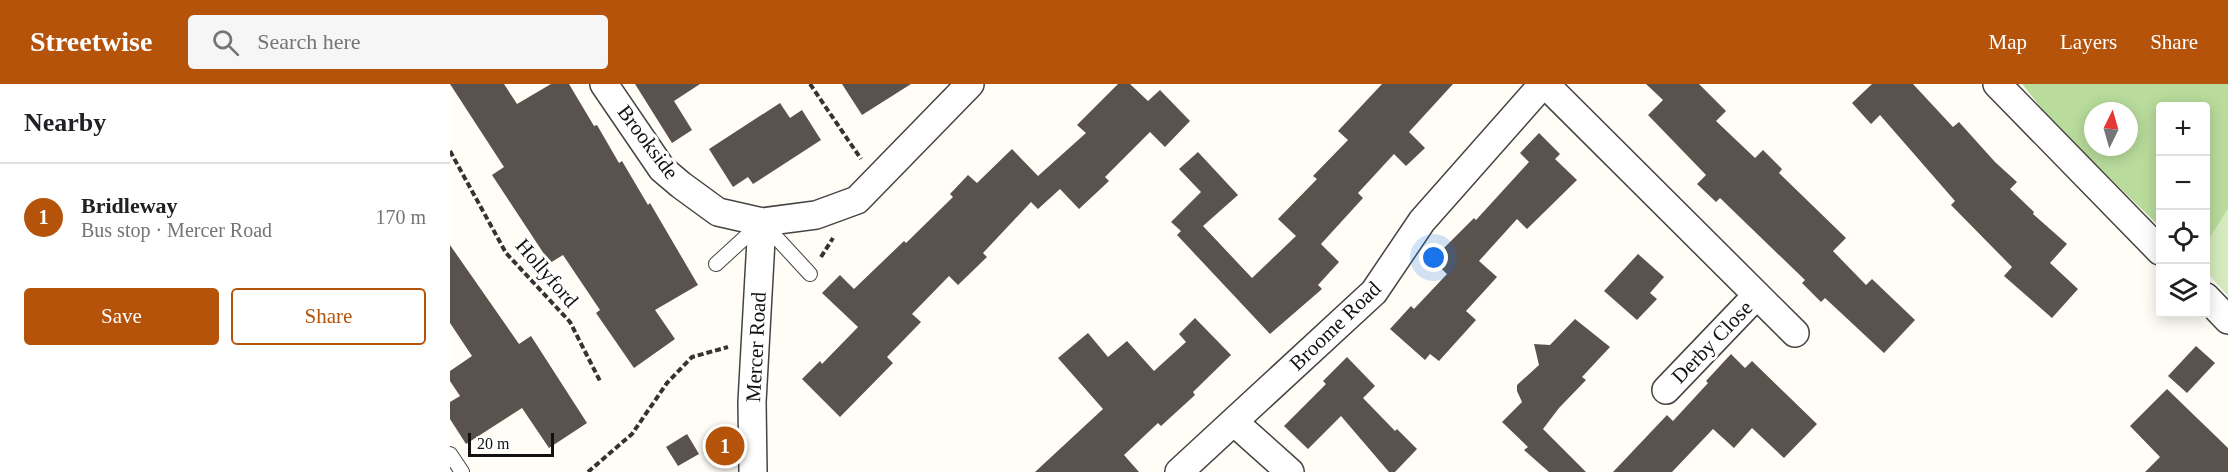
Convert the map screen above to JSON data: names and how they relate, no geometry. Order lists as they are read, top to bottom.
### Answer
{
  "streets": {
    "street": [
      "Brookside",
      "Broome Road",
      "Derby Close",
      "Mercer Road"
    ],
    "path": ["Hollyford"]
  },
  "crossings": [
    ["Brookside", "Mercer Road"],
    ["Broome Road", "Derby Close"]
  ],
  "scale_bar": "20 m",
  "north": "top",
  "page": {
    "header": "Streetwise",
    "search": "Search here",
    "nav": ["Map", "Layers", "Share"],
    "heading": "Nearby",
    "map_buttons": ["+", "−"],
    "list": [
      {
        "mark": "1",
        "name": "Bridleway",
        "note": "Bus stop · Mercer Road",
        "value": "170 m"
      }
    ],
    "buttons": ["Save", "Share"],
    "pins": "1",
    "scale": "20 m"
  }
}
